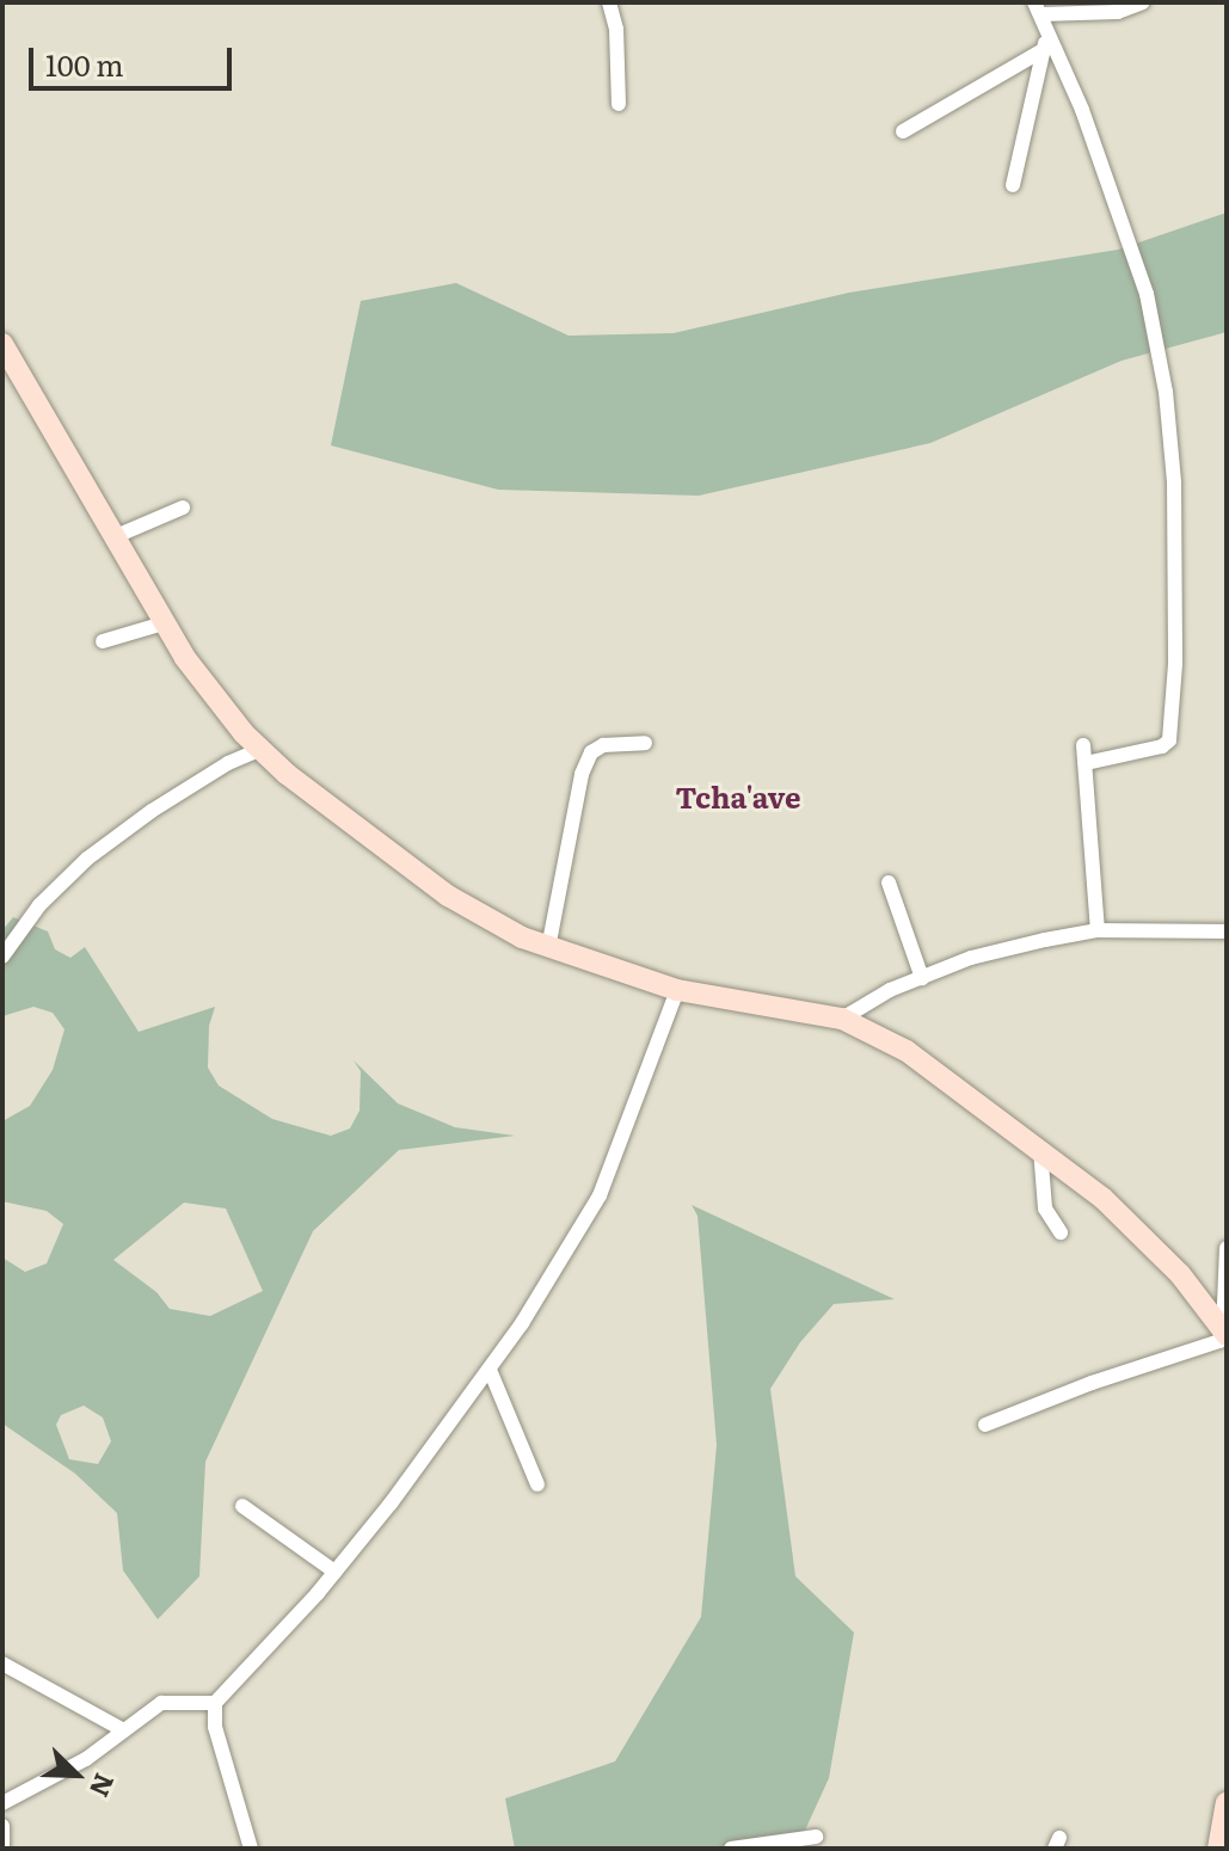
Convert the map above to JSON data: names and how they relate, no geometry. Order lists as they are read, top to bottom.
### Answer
{
  "districts": ["Tcha'ave"],
  "scale_bar": "100 m",
  "north": "bottom right"
}
